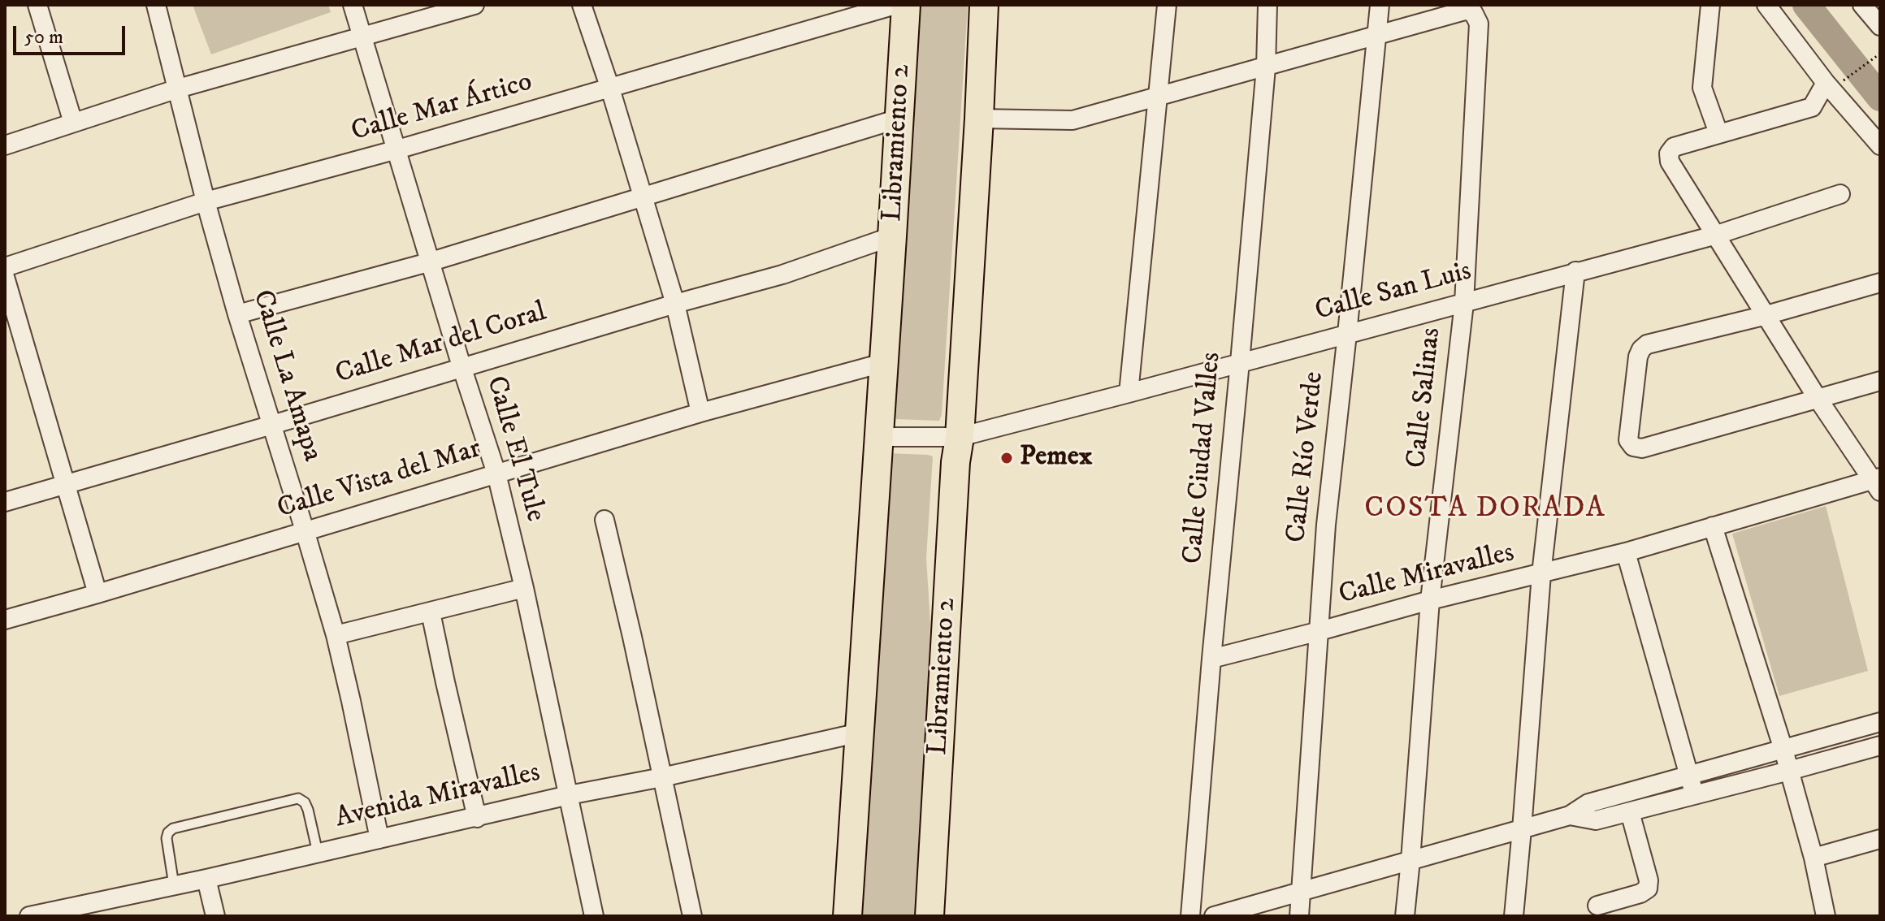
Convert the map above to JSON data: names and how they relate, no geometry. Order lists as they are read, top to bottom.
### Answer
{
  "streets": {
    "main road": ["Libramiento 2"],
    "street": [
      "Calle Mar Ártico",
      "Calle San Luis",
      "Calle Mar del Coral",
      "Calle La Amapa",
      "Calle Salinas",
      "Calle El Tule",
      "Calle Río Verde",
      "Calle Ciudad Valles",
      "Calle Vista del Mar",
      "Calle Miravalles",
      "Avenida Miravalles"
    ]
  },
  "crossings": [
    ["Calle Mar Ártico", "Calle La Amapa"],
    ["Calle Mar Ártico", "Calle El Tule"],
    ["Libramiento 2", "Calle San Luis"],
    ["Libramiento 2", "Calle Mar del Coral"],
    ["Libramiento 2", "Calle Vista del Mar"],
    ["Libramiento 2", "Avenida Miravalles"],
    ["Calle San Luis", "Calle Salinas"],
    ["Calle San Luis", "Calle Río Verde"],
    ["Calle San Luis", "Calle Ciudad Valles"],
    ["Calle Mar del Coral", "Calle La Amapa"],
    ["Calle Mar del Coral", "Calle El Tule"],
    ["Calle La Amapa", "Calle Vista del Mar"],
    ["Calle La Amapa", "Avenida Miravalles"],
    ["Calle Salinas", "Calle Miravalles"],
    ["Calle El Tule", "Calle Vista del Mar"],
    ["Calle El Tule", "Avenida Miravalles"],
    ["Calle Río Verde", "Calle Miravalles"],
    ["Calle Ciudad Valles", "Calle Miravalles"]
  ],
  "districts": ["COSTA DORADA"],
  "places": ["Pemex"],
  "scale_bar": "50 m"
}
